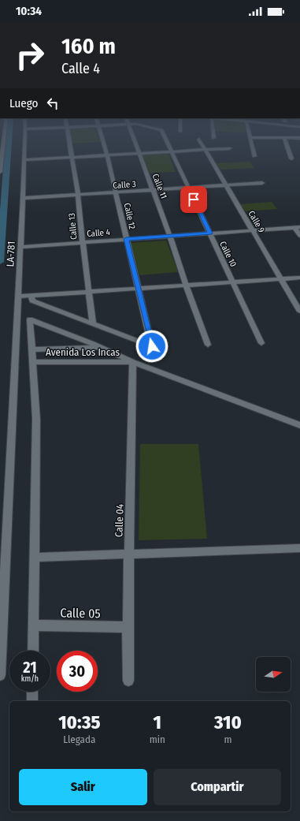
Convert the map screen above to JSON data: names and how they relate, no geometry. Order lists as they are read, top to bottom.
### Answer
{
  "streets": {
    "street": [
      "Calle 3",
      "Calle 11",
      "Calle 12",
      "Calle 9",
      "Calle 13",
      "Calle 4",
      "LA-781",
      "Calle 10",
      "Avenida Los Incas",
      "Calle 04",
      "Calle 05"
    ]
  },
  "crossings": [
    ["Calle 3", "Calle 11"],
    ["Calle 3", "Calle 12"],
    ["Calle 3", "Calle 9"],
    ["Calle 3", "Calle 13"],
    ["Calle 3", "LA-781"],
    ["Calle 3", "Calle 10"],
    ["Calle 11", "Calle 4"],
    ["Calle 12", "Calle 13"],
    ["Calle 12", "Calle 4"],
    ["Calle 9", "Calle 4"],
    ["Calle 13", "Calle 4"],
    ["Calle 4", "LA-781"],
    ["Calle 4", "Calle 10"],
    ["Avenida Los Incas", "Calle 04"],
    ["Calle 04", "Calle 05"]
  ],
  "north": "right",
  "page": {
    "status": "10:34",
    "turn": ["160 m", "Calle 4"],
    "then": "Luego",
    "speed": "21 km/h",
    "limit": "30",
    "eta": [
      "10:35",
      "Llegada",
      "1",
      "min",
      "310",
      "m"
    ],
    "buttons": ["Salir", "Compartir"]
  }
}
